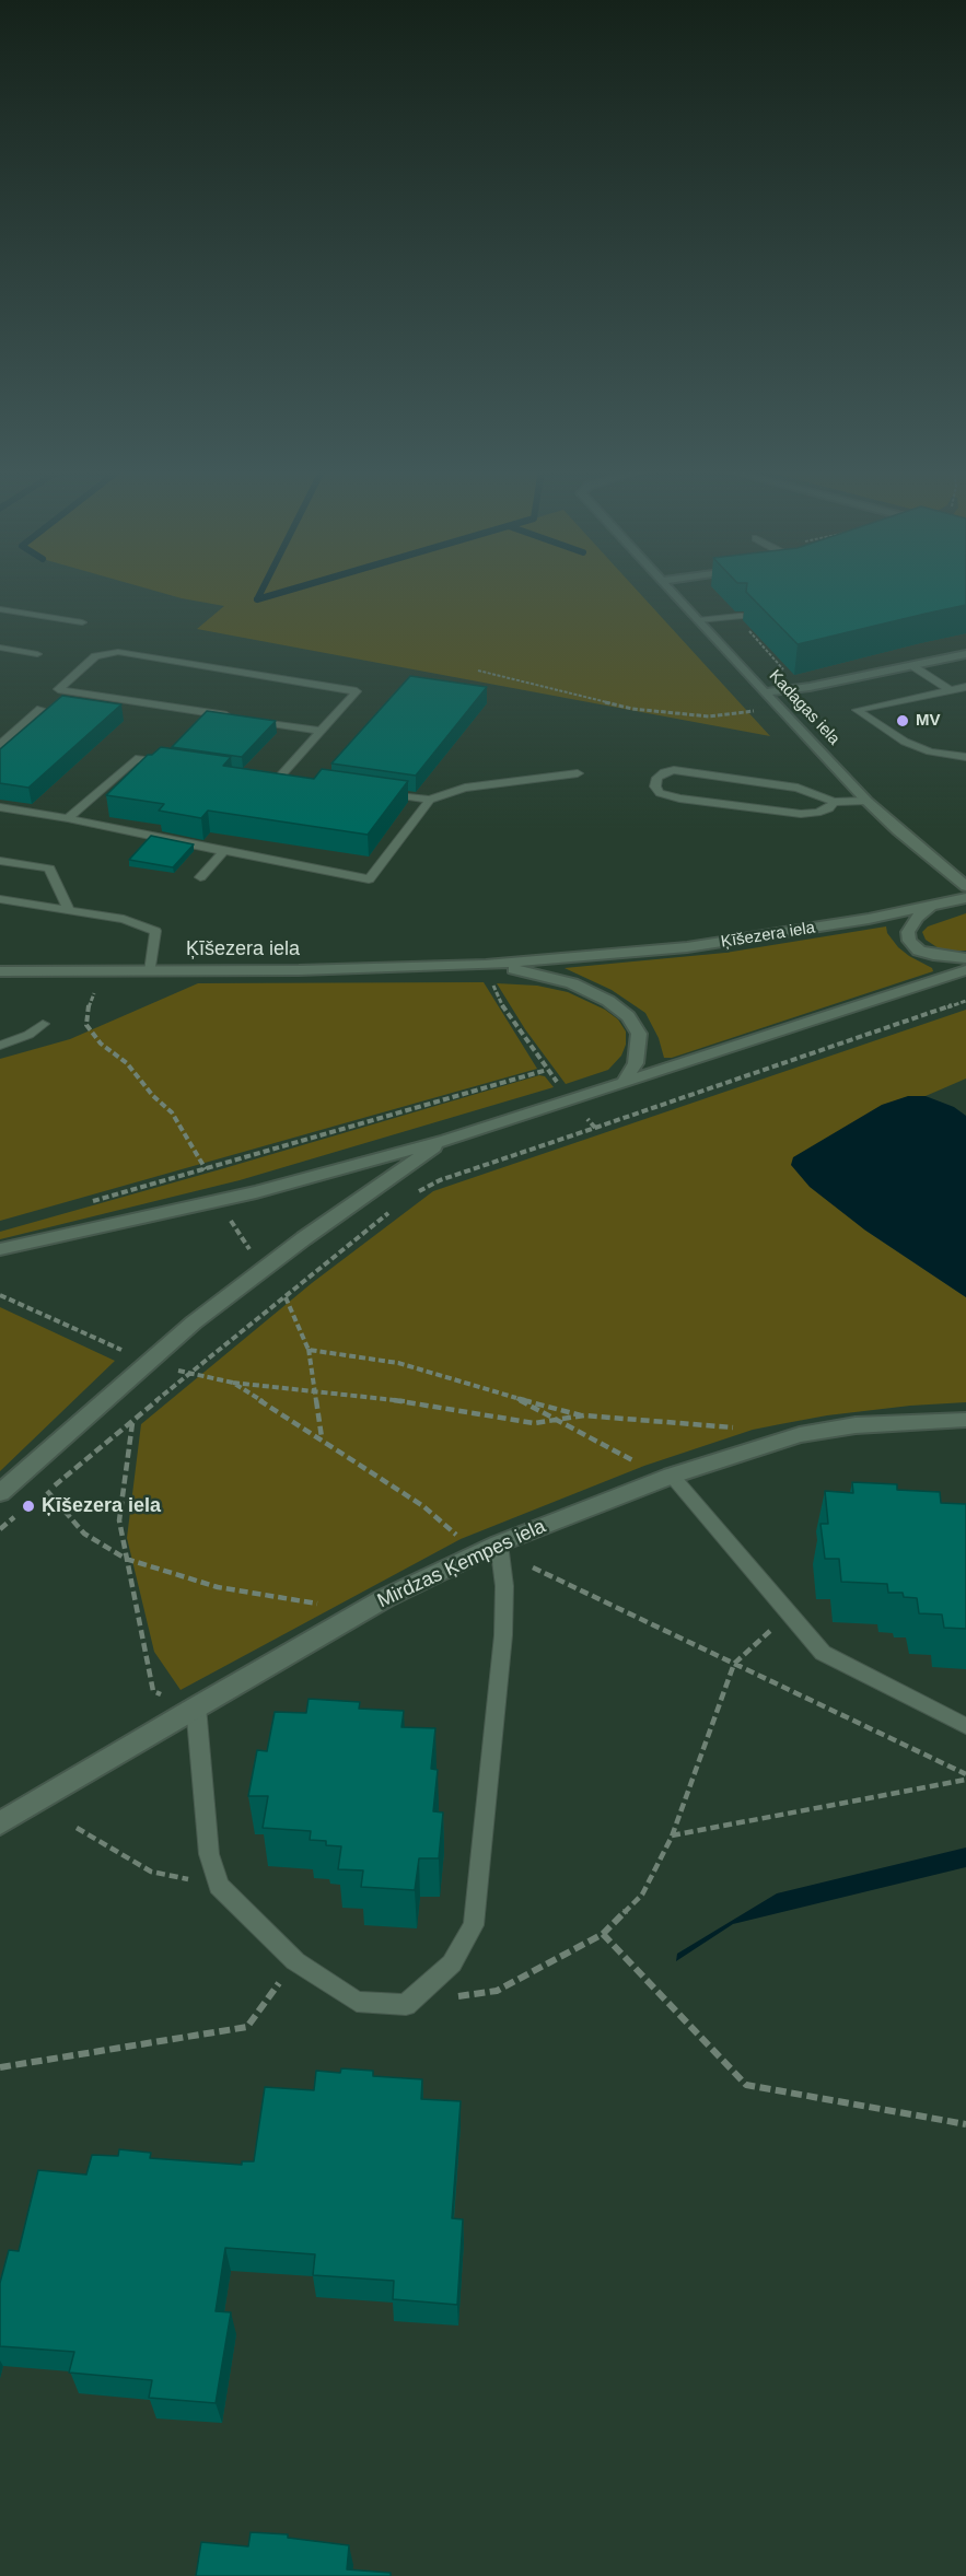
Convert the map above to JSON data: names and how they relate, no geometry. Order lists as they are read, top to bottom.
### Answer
{
  "streets": {
    "street": ["Kadagas iela", "Ķīšezera iela", "Mirdzas Ķempes iela"]
  },
  "places": ["MV", "Ķīšezera iela"]
}
